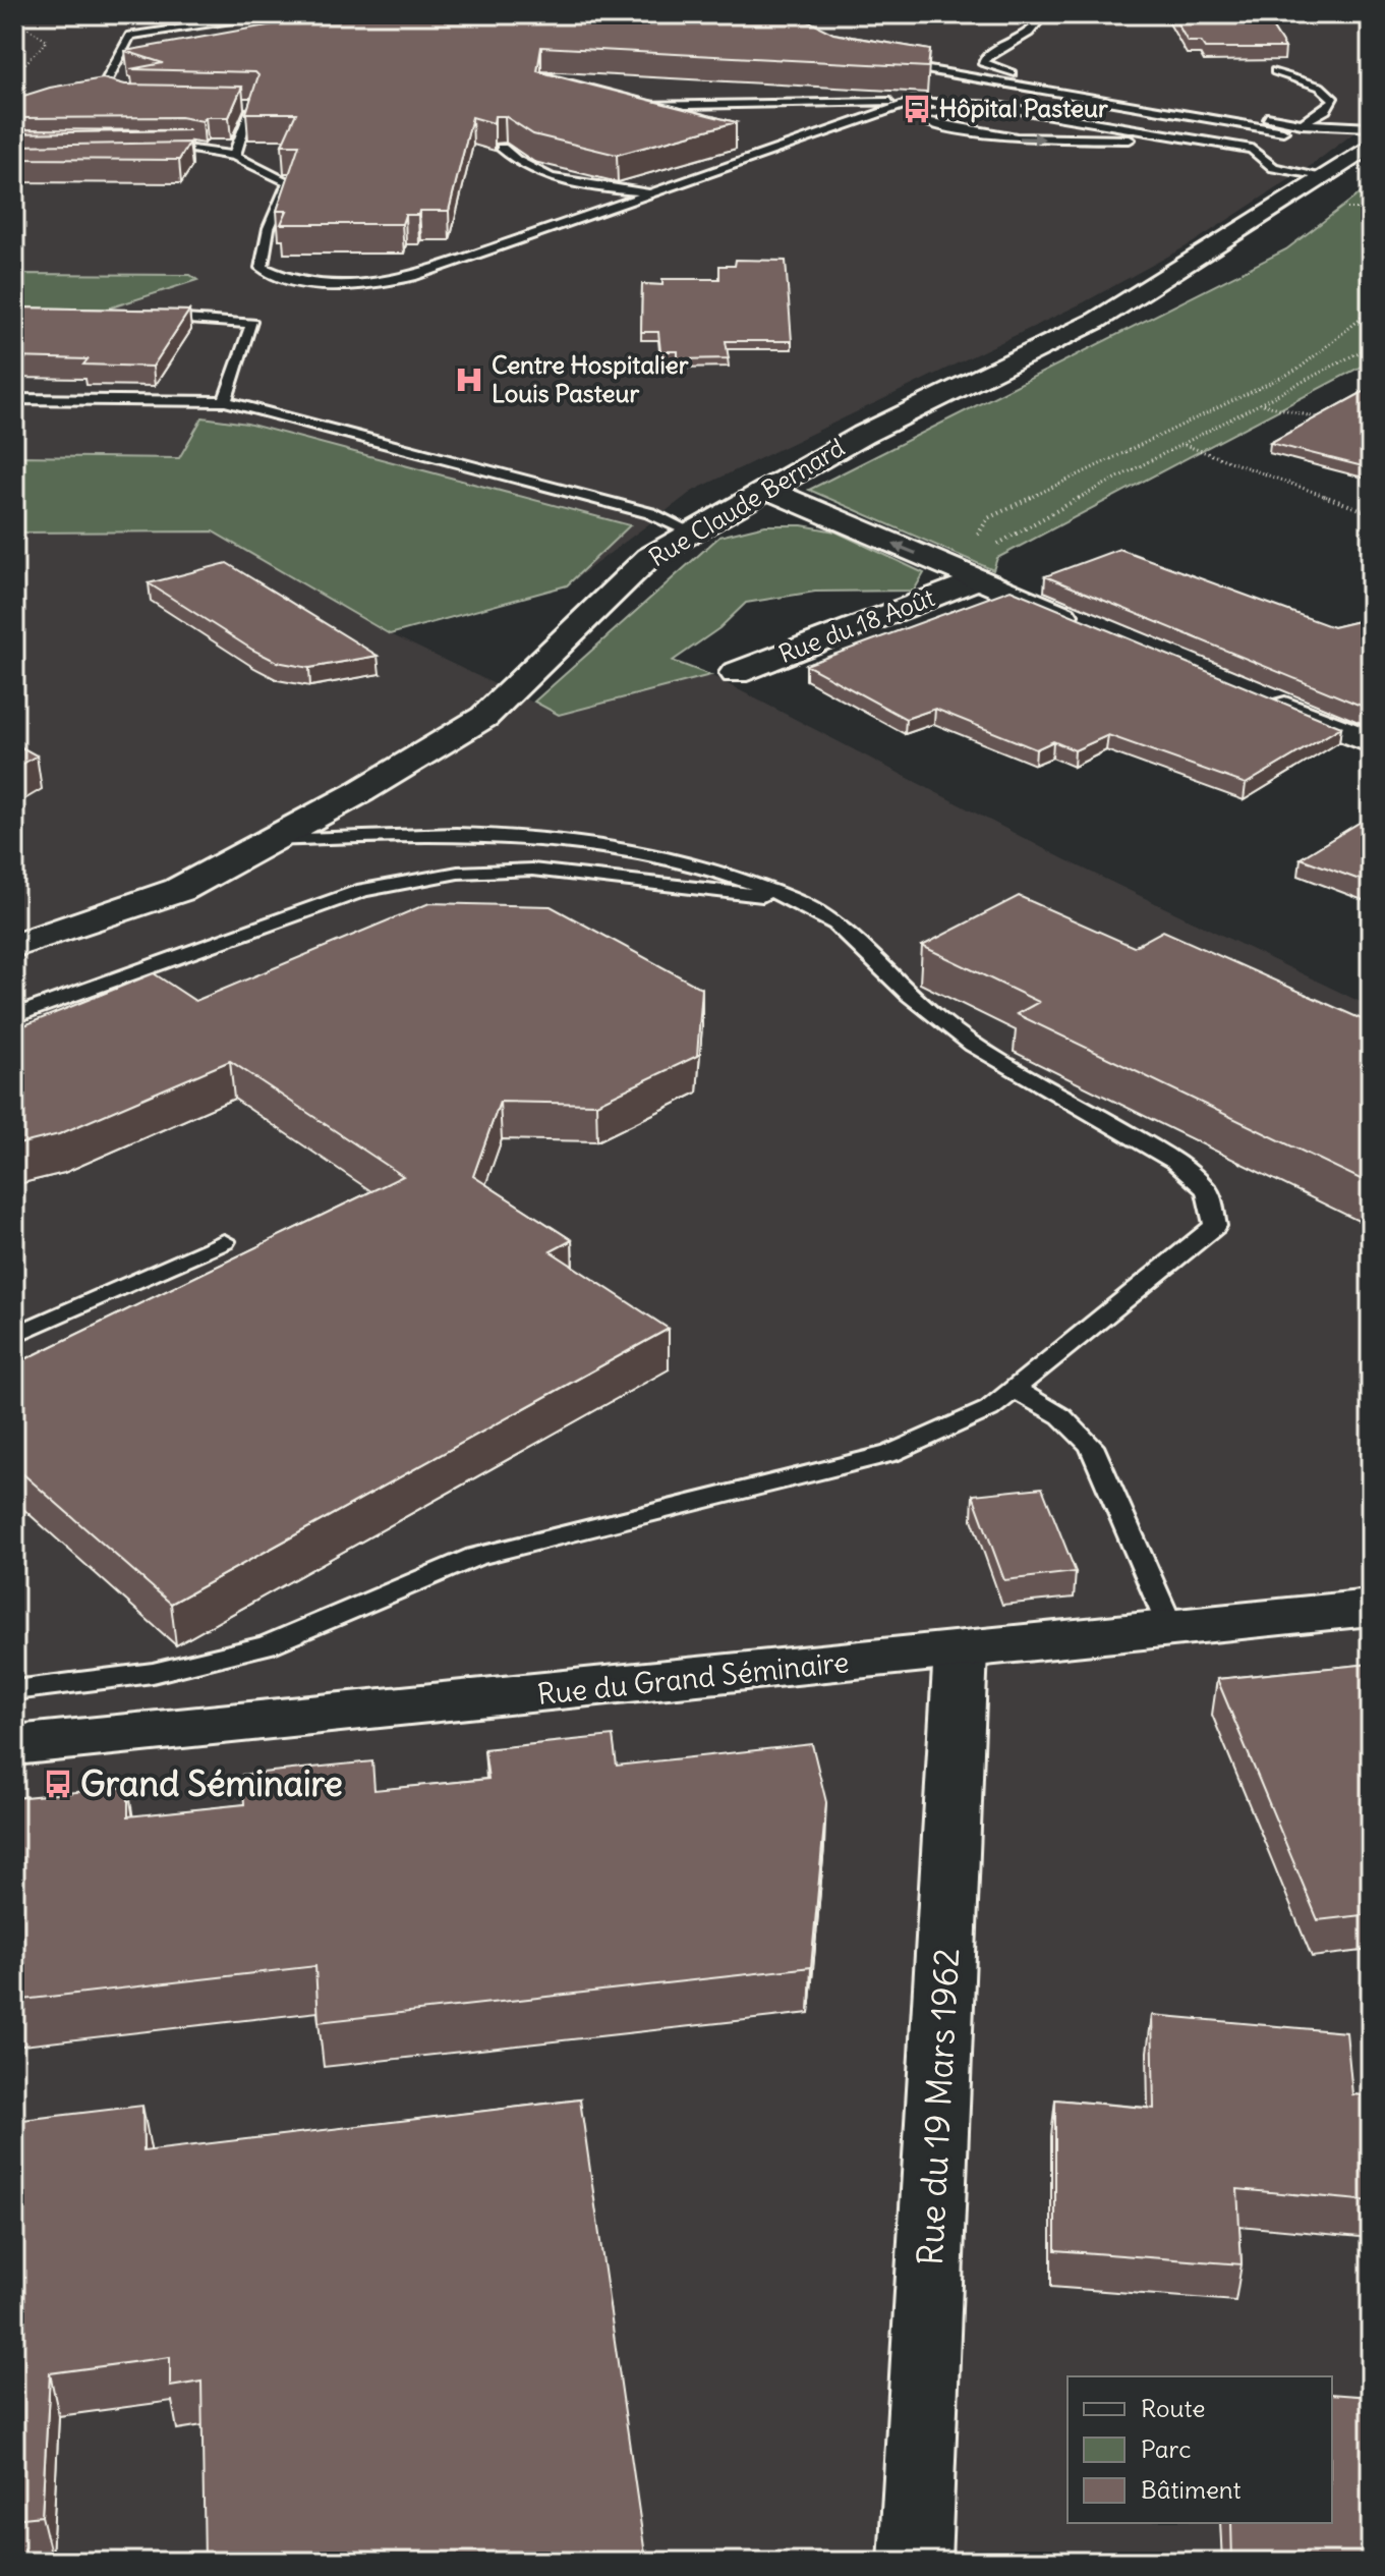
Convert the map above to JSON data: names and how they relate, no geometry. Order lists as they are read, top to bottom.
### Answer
{
  "streets": {
    "street": [
      "Rue Claude Bernard",
      "Rue du 18 Août",
      "Rue du Grand Séminaire",
      "Rue du 19 Mars 1962"
    ]
  },
  "crossings": [
    ["Rue Claude Bernard", "Rue du 18 Août"],
    ["Rue du Grand Séminaire", "Rue du 19 Mars 1962"]
  ],
  "places": {
    "bus stop": ["Hôpital Pasteur", "Grand Séminaire"],
    "hospital": ["Centre Hospitalier Louis Pasteur"]
  },
  "legend": ["Route", "Parc", "Bâtiment"]
}
